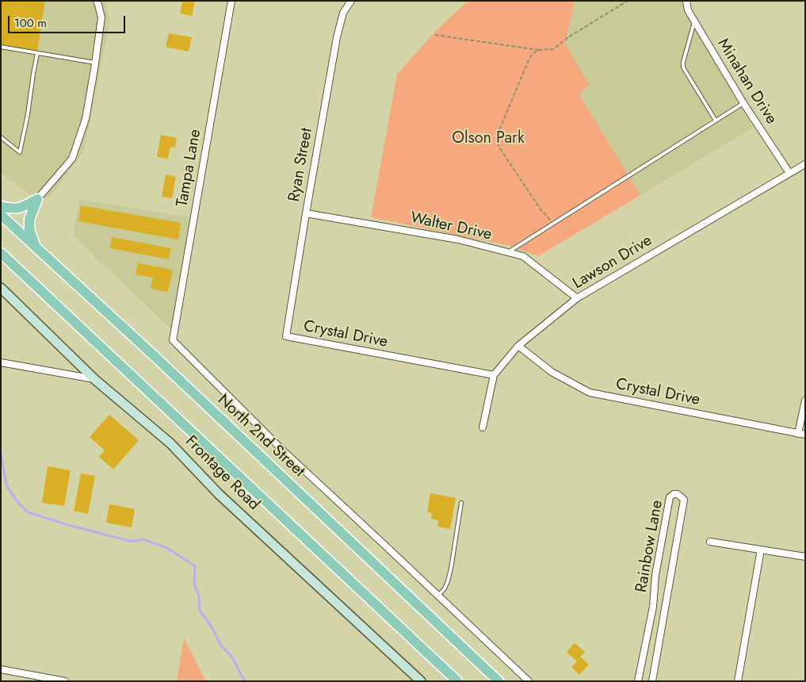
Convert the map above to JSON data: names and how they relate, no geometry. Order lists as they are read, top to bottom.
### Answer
{
  "streets": {
    "main road": ["North 2nd Street"],
    "street": [
      "Minahan Drive",
      "Ryan Street",
      "Tampa Lane",
      "Walter Drive",
      "Lawson Drive",
      "Crystal Drive",
      "Frontage Road",
      "Rainbow Lane"
    ]
  },
  "crossings": [
    ["Minahan Drive", "Lawson Drive"],
    ["Ryan Street", "Walter Drive"],
    ["Ryan Street", "Crystal Drive"],
    ["Walter Drive", "Lawson Drive"],
    ["Lawson Drive", "Crystal Drive"]
  ],
  "parks": ["Olson Park"],
  "scale_bar": "100 m"
}
